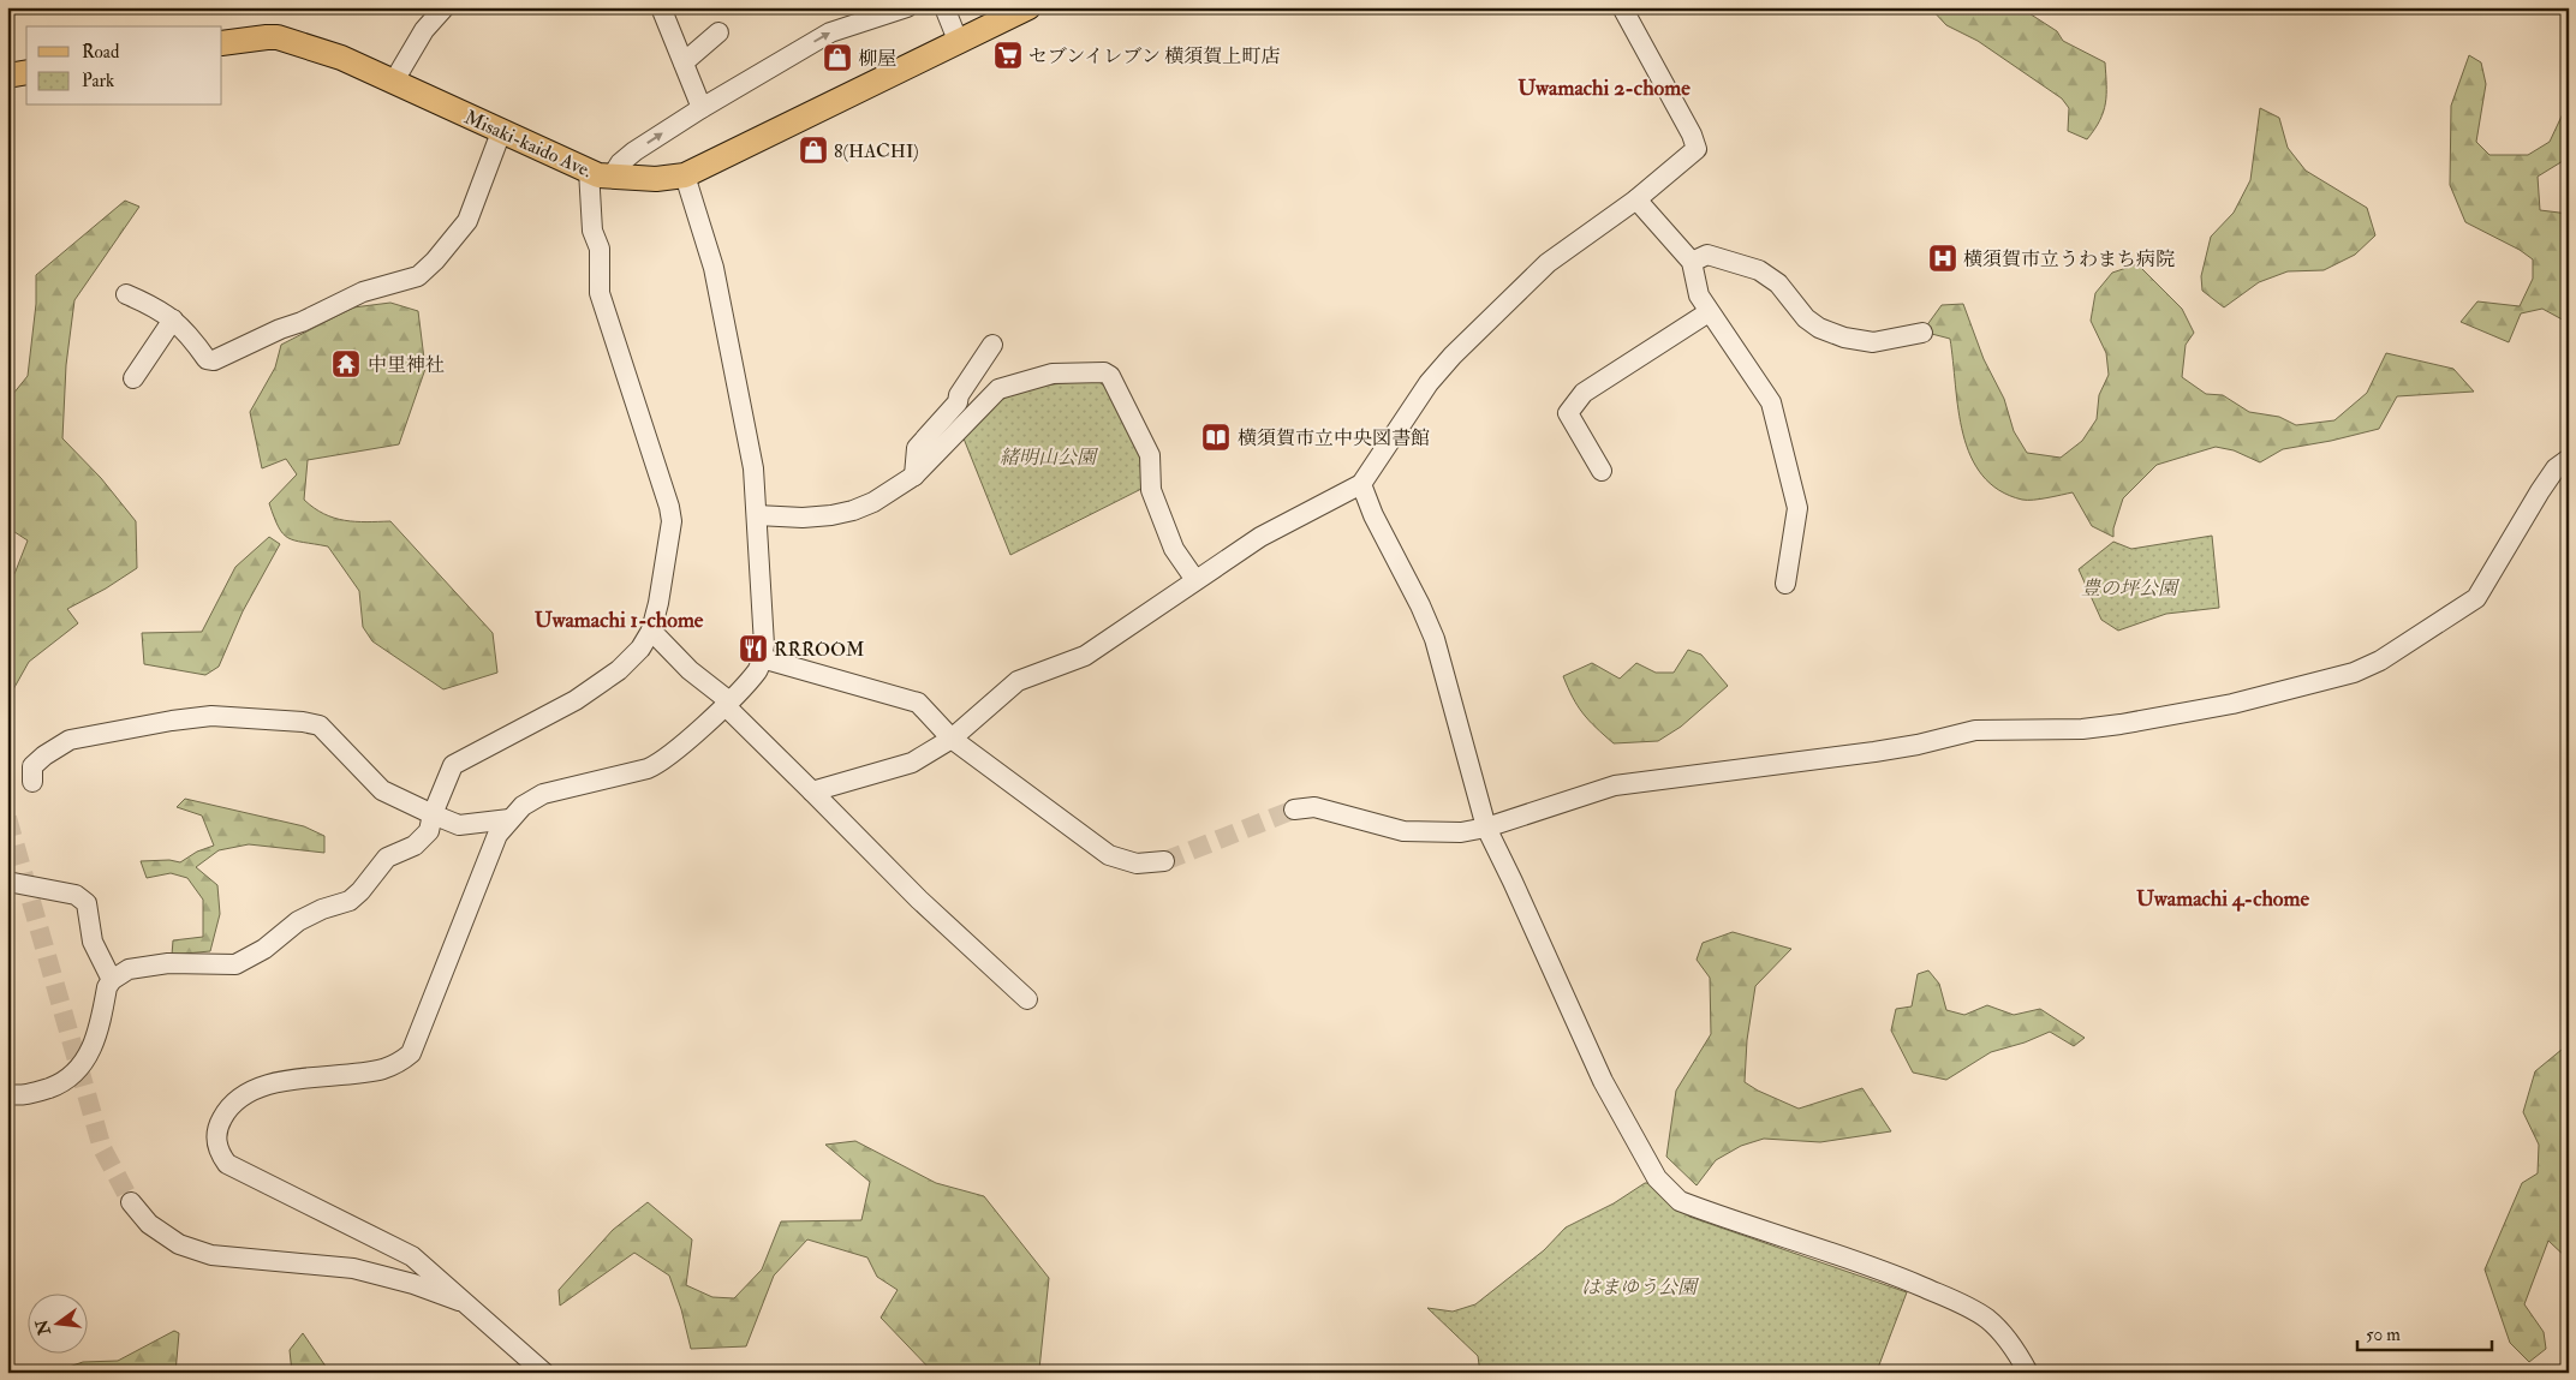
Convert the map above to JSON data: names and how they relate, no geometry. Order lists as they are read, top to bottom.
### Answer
{
  "streets": {
    "main road": ["Misaki-kaido Ave."]
  },
  "districts": ["Uwamachi 2-chome", "Uwamachi 1-chome", "Uwamachi 4-chome"],
  "parks": ["緒明山公園", "豊の坪公園", "はまゆう公園"],
  "places": {
    "supermarket": ["セブンイレブン 横須賀上町店"],
    "shop": ["柳屋", "8(HACHI)"],
    "hospital": ["横須賀市立うわまち病院"],
    "temple": ["中里神社"],
    "library": ["横須賀市立中央図書館"],
    "restaurant": ["RRROOM"]
  },
  "legend": ["Road", "Park"],
  "scale_bar": "50 m",
  "north": "left"
}
